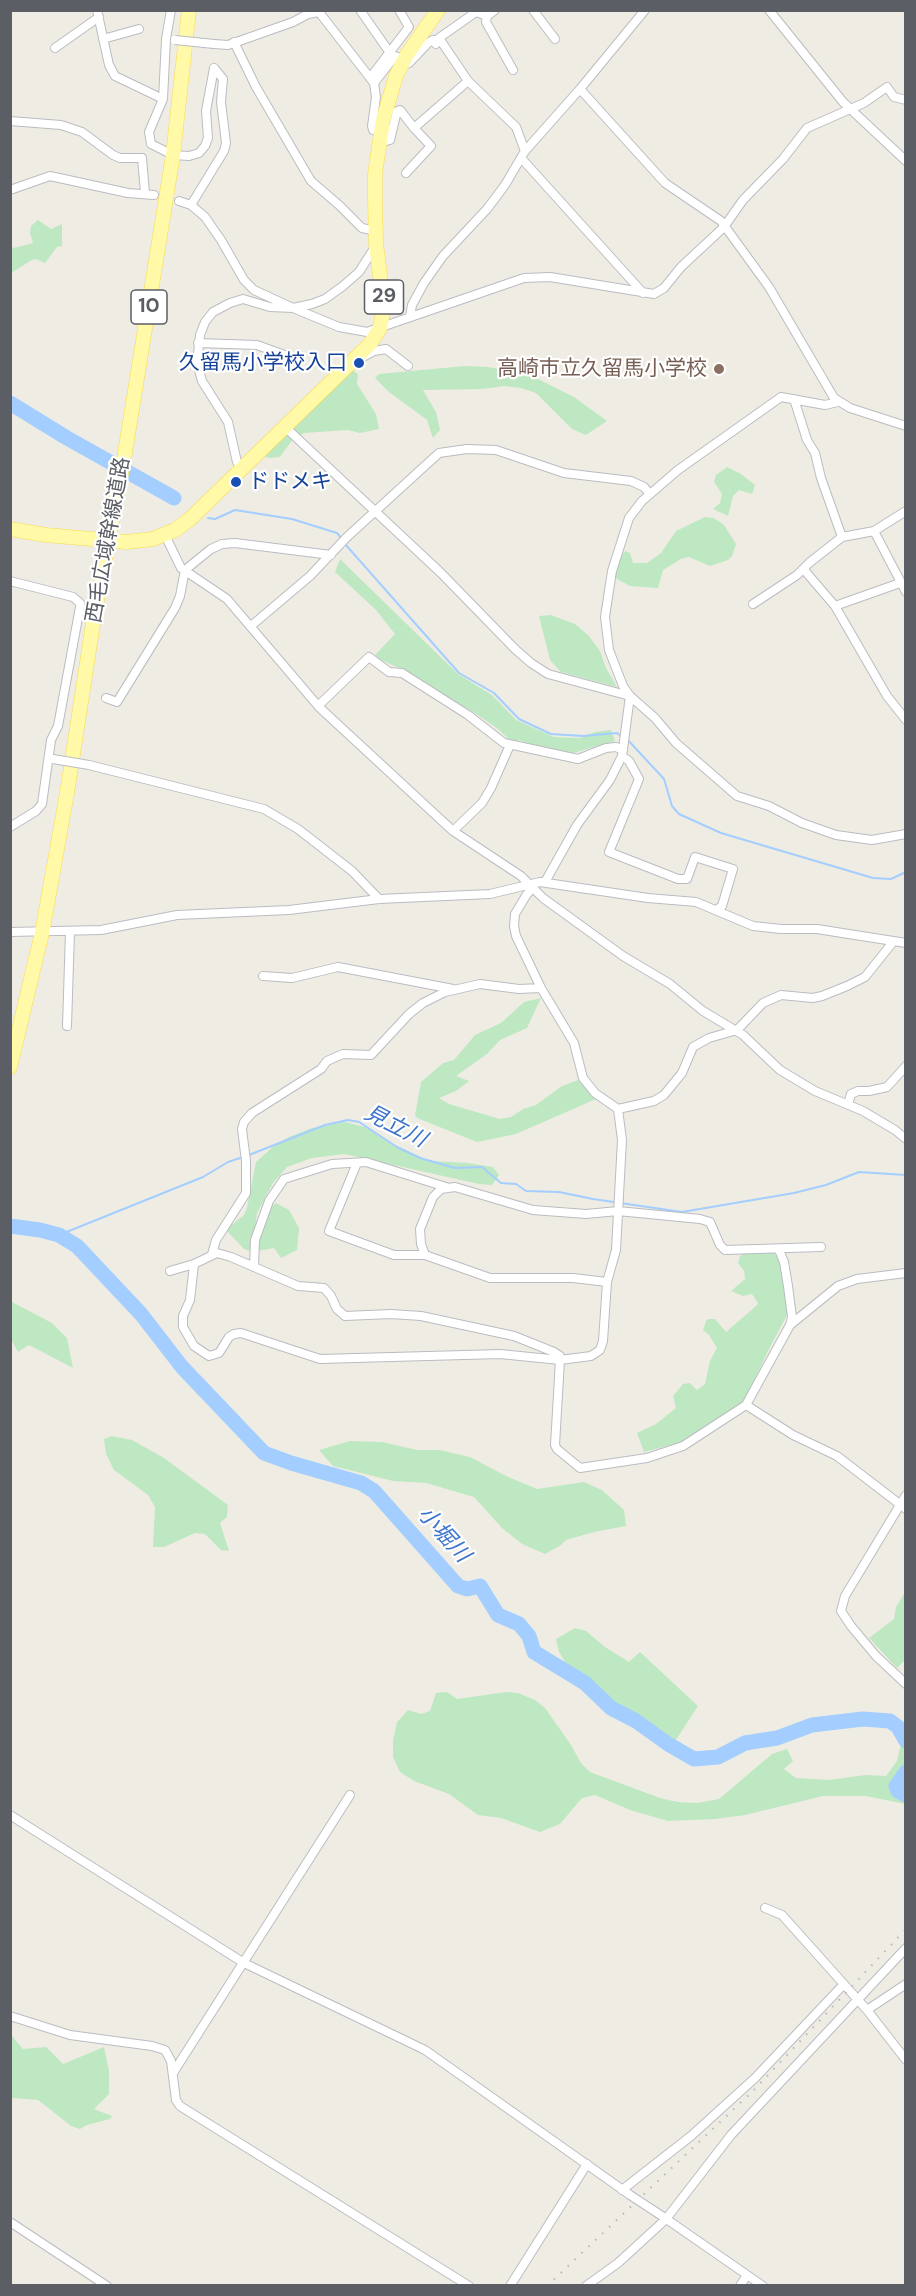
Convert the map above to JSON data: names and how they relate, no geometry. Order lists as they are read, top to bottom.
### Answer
{
  "streets": {
    "main road": ["29", "10", "西毛広域幹線道路"]
  },
  "crossings": [
    ["29", "西毛広域幹線道路"]
  ],
  "water": ["見立川", "小堀川"],
  "places": ["久留馬小学校入口", "高崎市立久留馬小学校", "ドドメキ"]
}
